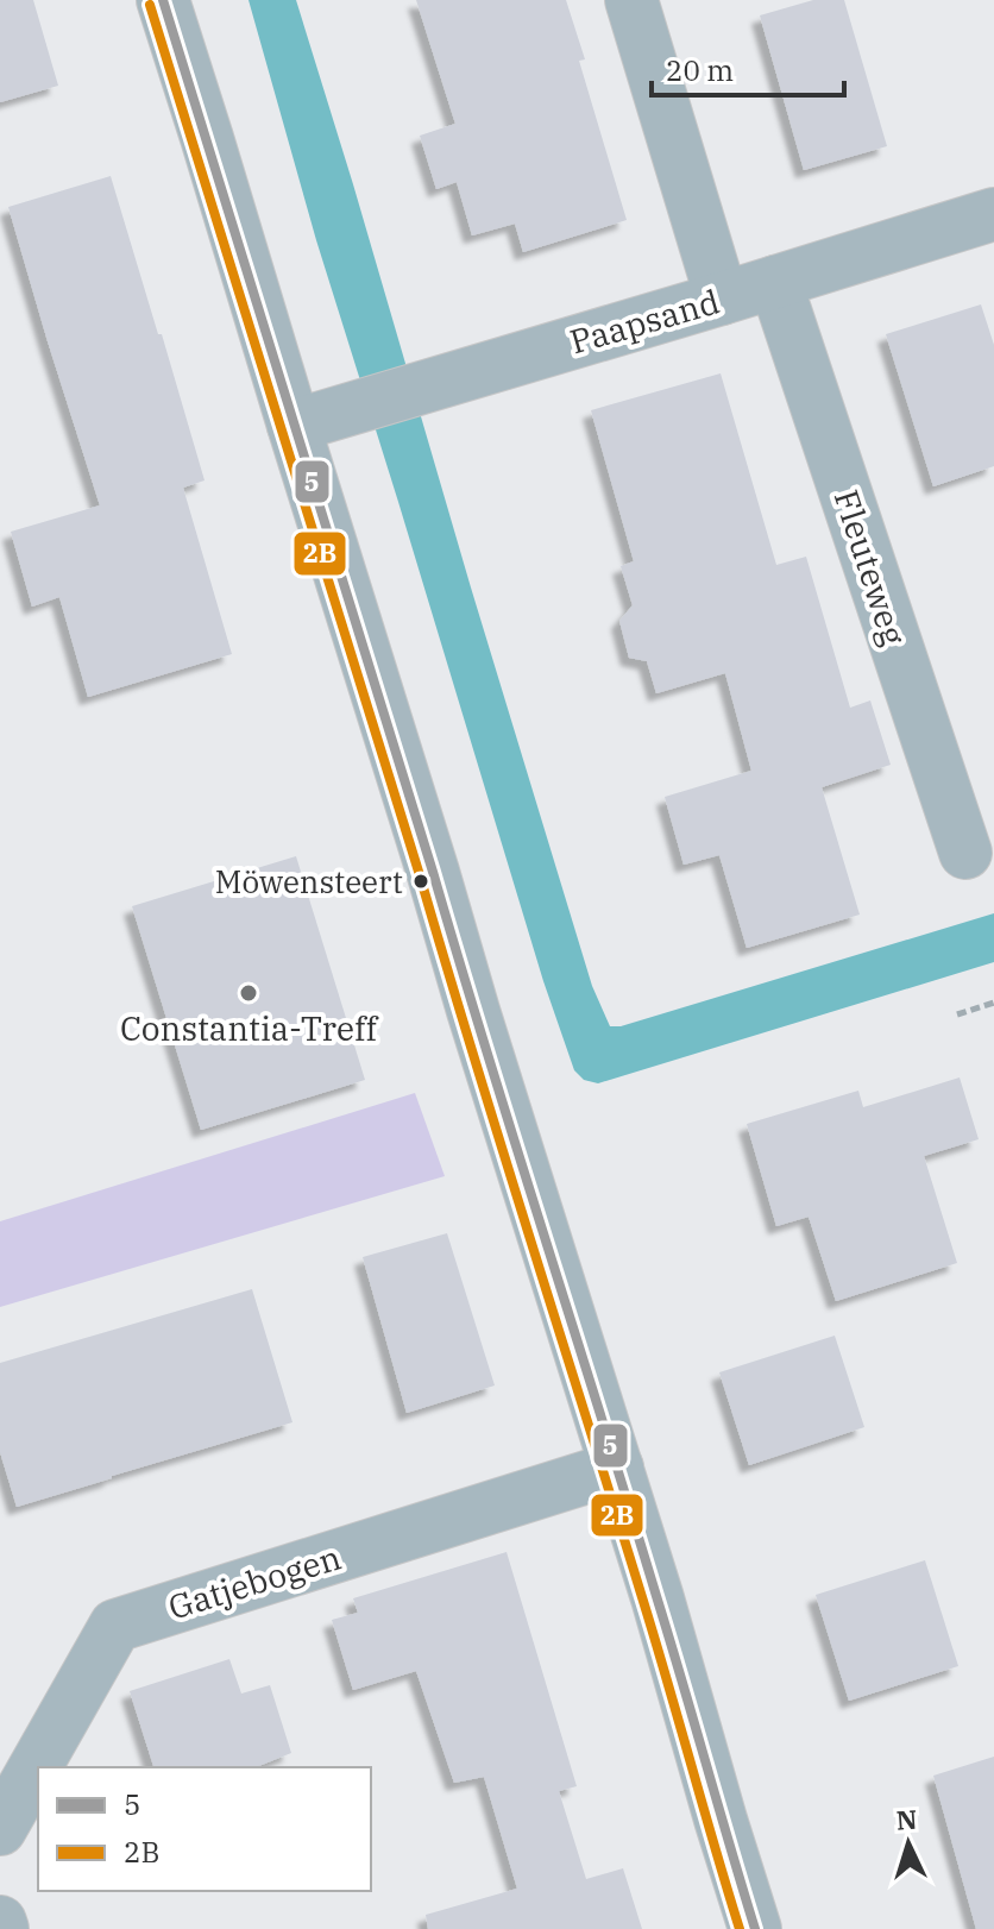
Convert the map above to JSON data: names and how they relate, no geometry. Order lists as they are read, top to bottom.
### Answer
{
  "streets": {
    "street": ["Paapsand", "Fleuteweg", "Gatjebogen"]
  },
  "crossings": [
    ["Paapsand", "Fleuteweg"]
  ],
  "places": ["Möwensteert", "Constantia-Treff"],
  "lines": ["transit line 5", "transit line 2B"],
  "legend": ["5", "2B"],
  "scale_bar": "20 m",
  "north": "top"
}
